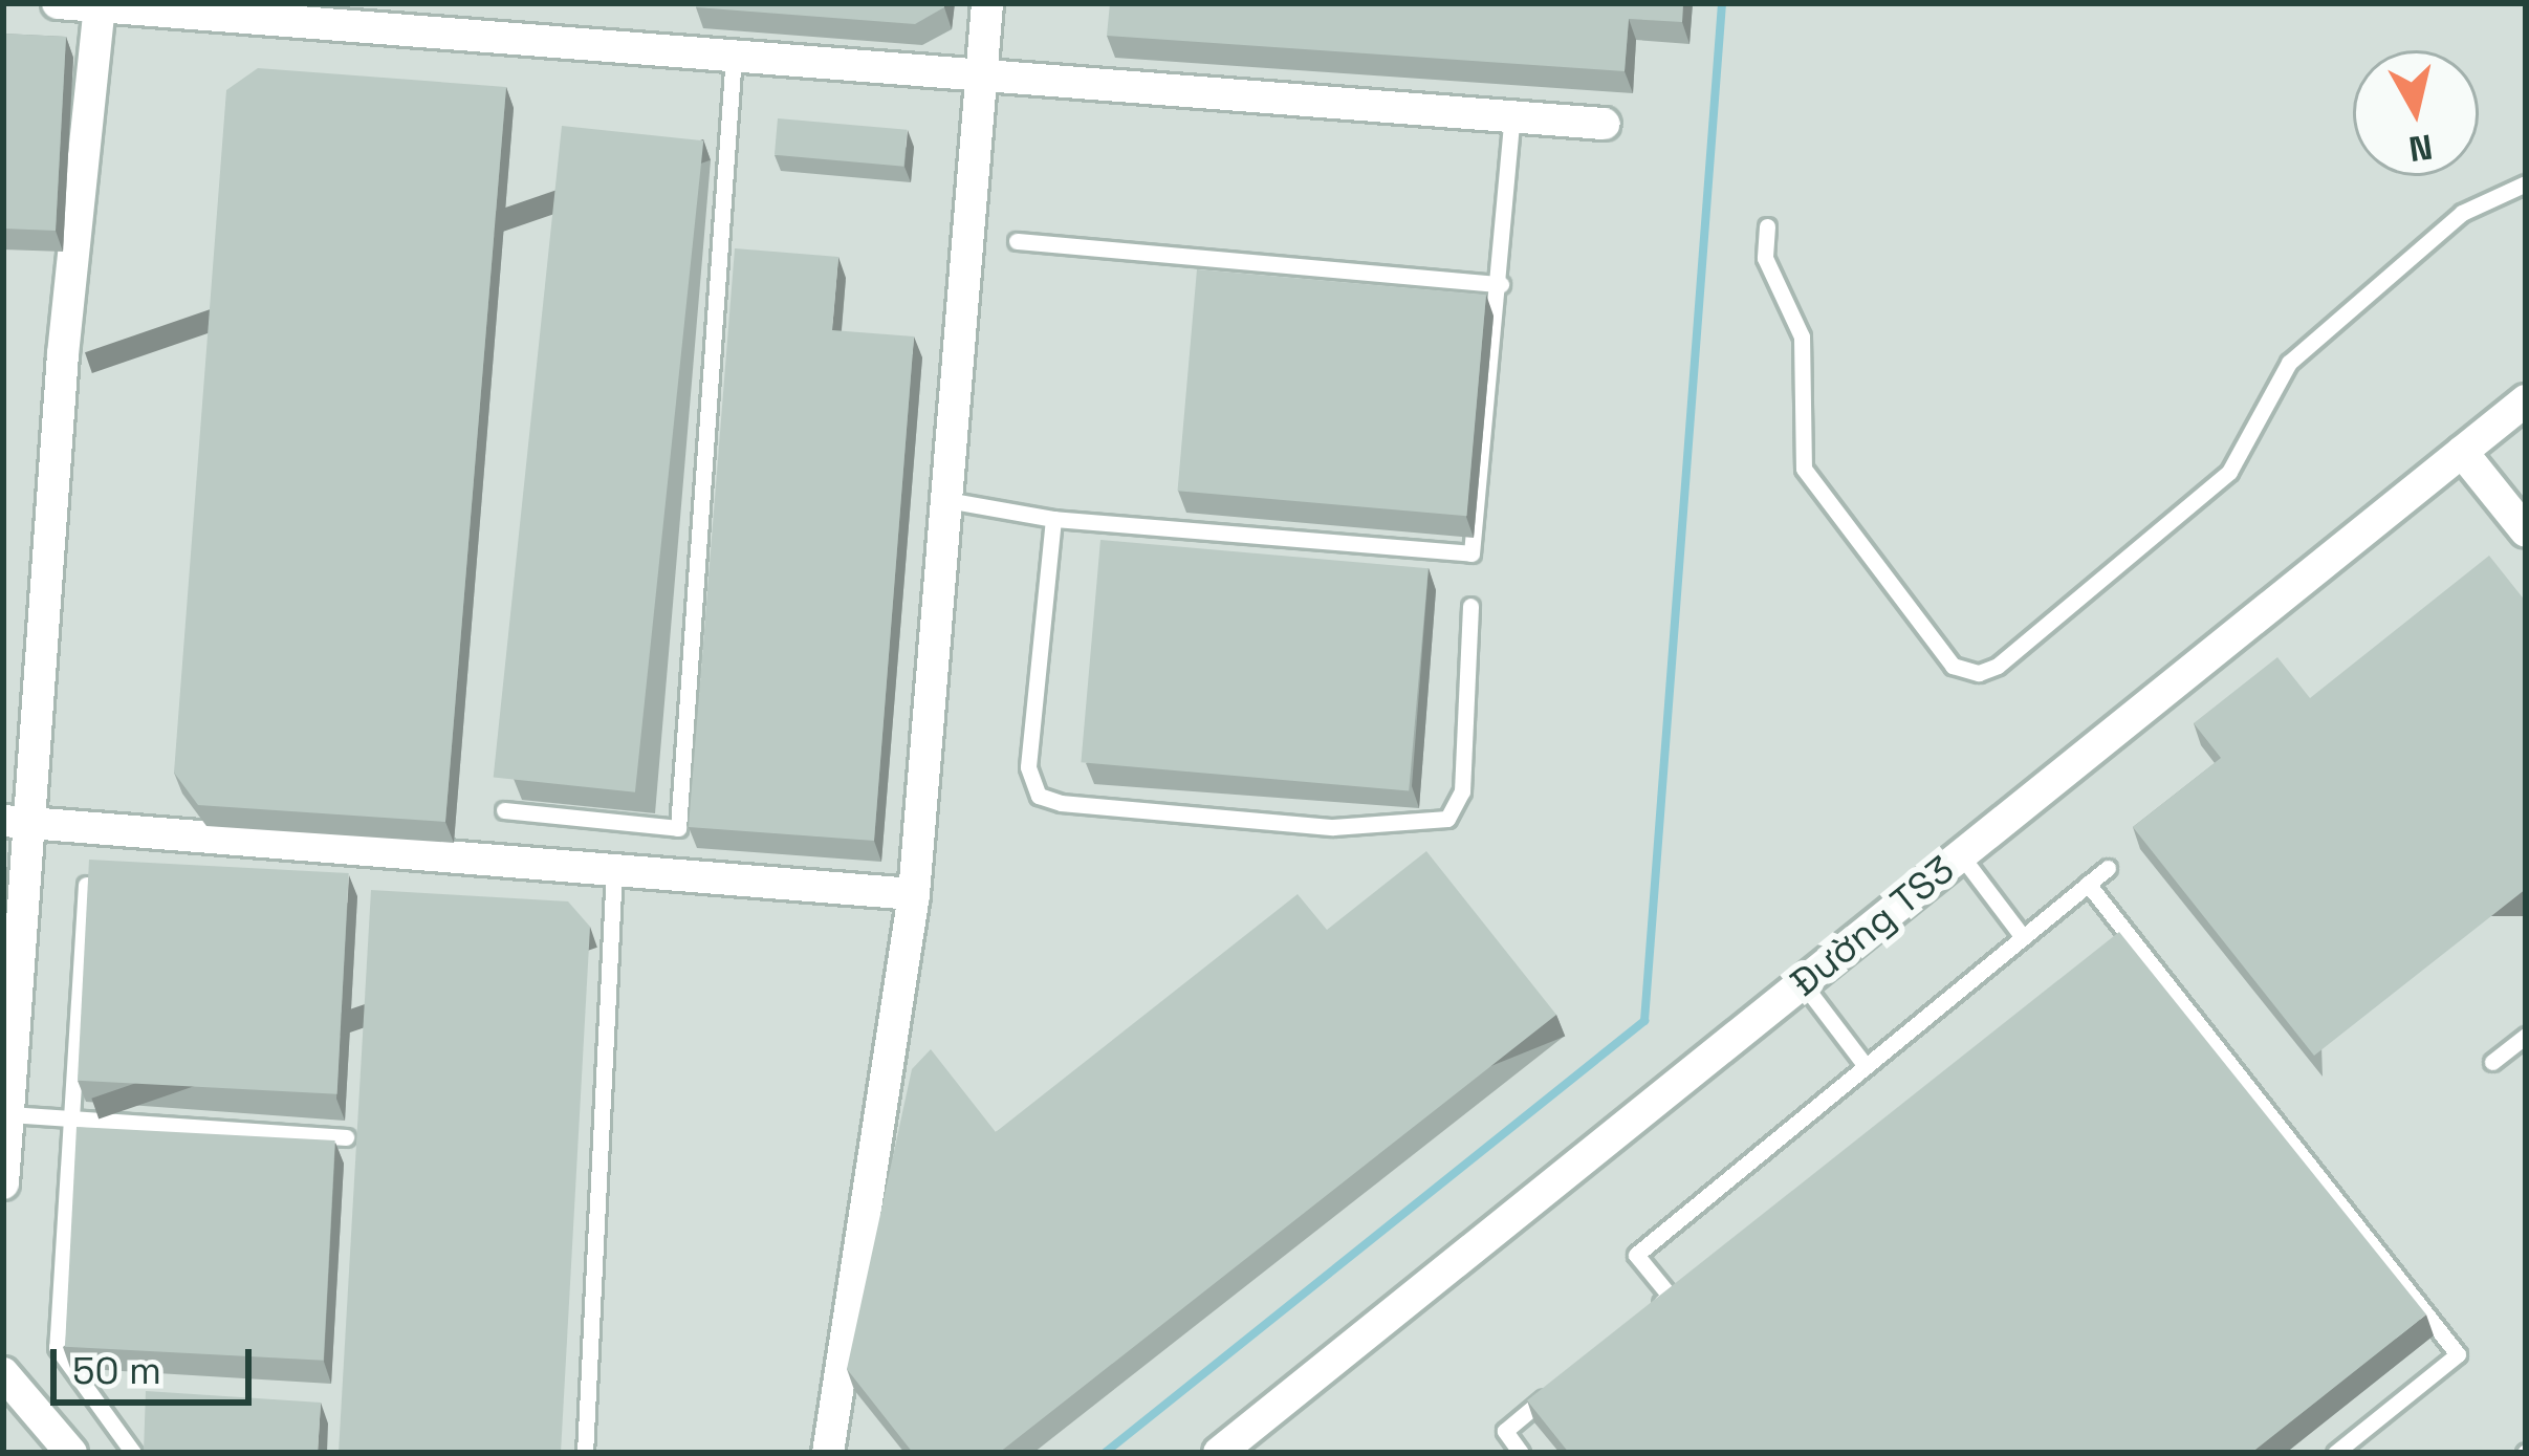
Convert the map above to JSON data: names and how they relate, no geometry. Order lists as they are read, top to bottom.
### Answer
{
  "streets": {
    "street": ["Đường TS3"]
  },
  "scale_bar": "50 m",
  "north": "bottom"
}
